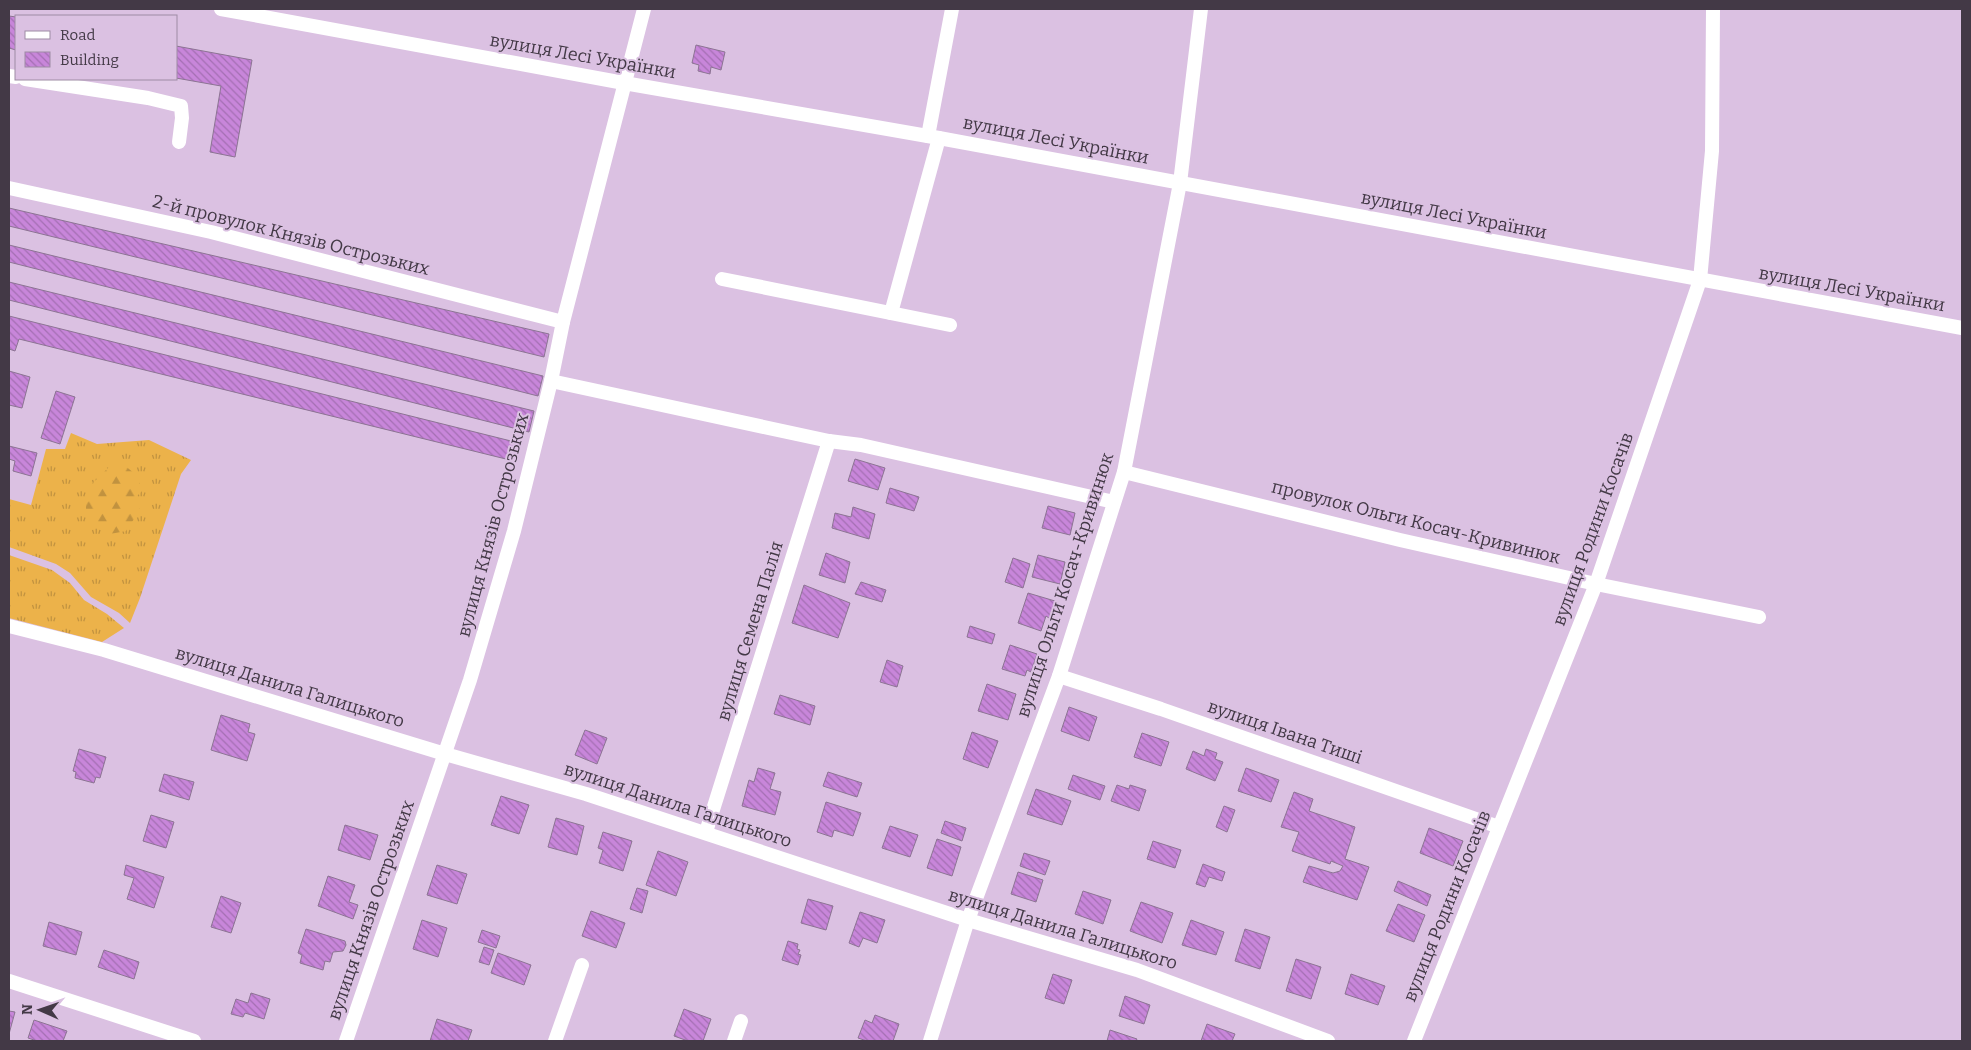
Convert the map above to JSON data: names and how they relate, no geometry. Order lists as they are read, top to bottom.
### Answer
{
  "streets": {
    "street": [
      "вулиця Лесі Українки",
      "2-й провулок Князів Острозьких",
      "провулок Ольги Косач-Кривинюк",
      "вулиця Князів Острозьких",
      "вулиця Родини Косачів",
      "вулиця Ольги Косач-Кривинюк",
      "вулиця Семена Палія",
      "вулиця Данила Галицького",
      "вулиця Івана Тиші"
    ]
  },
  "crossings": [
    ["вулиця Лесі Українки", "вулиця Князів Острозьких"],
    ["вулиця Лесі Українки", "вулиця Родини Косачів"],
    ["вулиця Лесі Українки", "вулиця Ольги Косач-Кривинюк"],
    ["2-й провулок Князів Острозьких", "вулиця Князів Острозьких"],
    ["провулок Ольги Косач-Кривинюк", "вулиця Родини Косачів"],
    ["провулок Ольги Косач-Кривинюк", "вулиця Ольги Косач-Кривинюк"],
    ["вулиця Князів Острозьких", "вулиця Данила Галицького"],
    ["вулиця Родини Косачів", "вулиця Івана Тиші"],
    ["вулиця Ольги Косач-Кривинюк", "вулиця Данила Галицького"],
    ["вулиця Ольги Косач-Кривинюк", "вулиця Івана Тиші"],
    ["вулиця Семена Палія", "вулиця Данила Галицького"]
  ],
  "legend": ["Road", "Building"],
  "north": "left"
}
